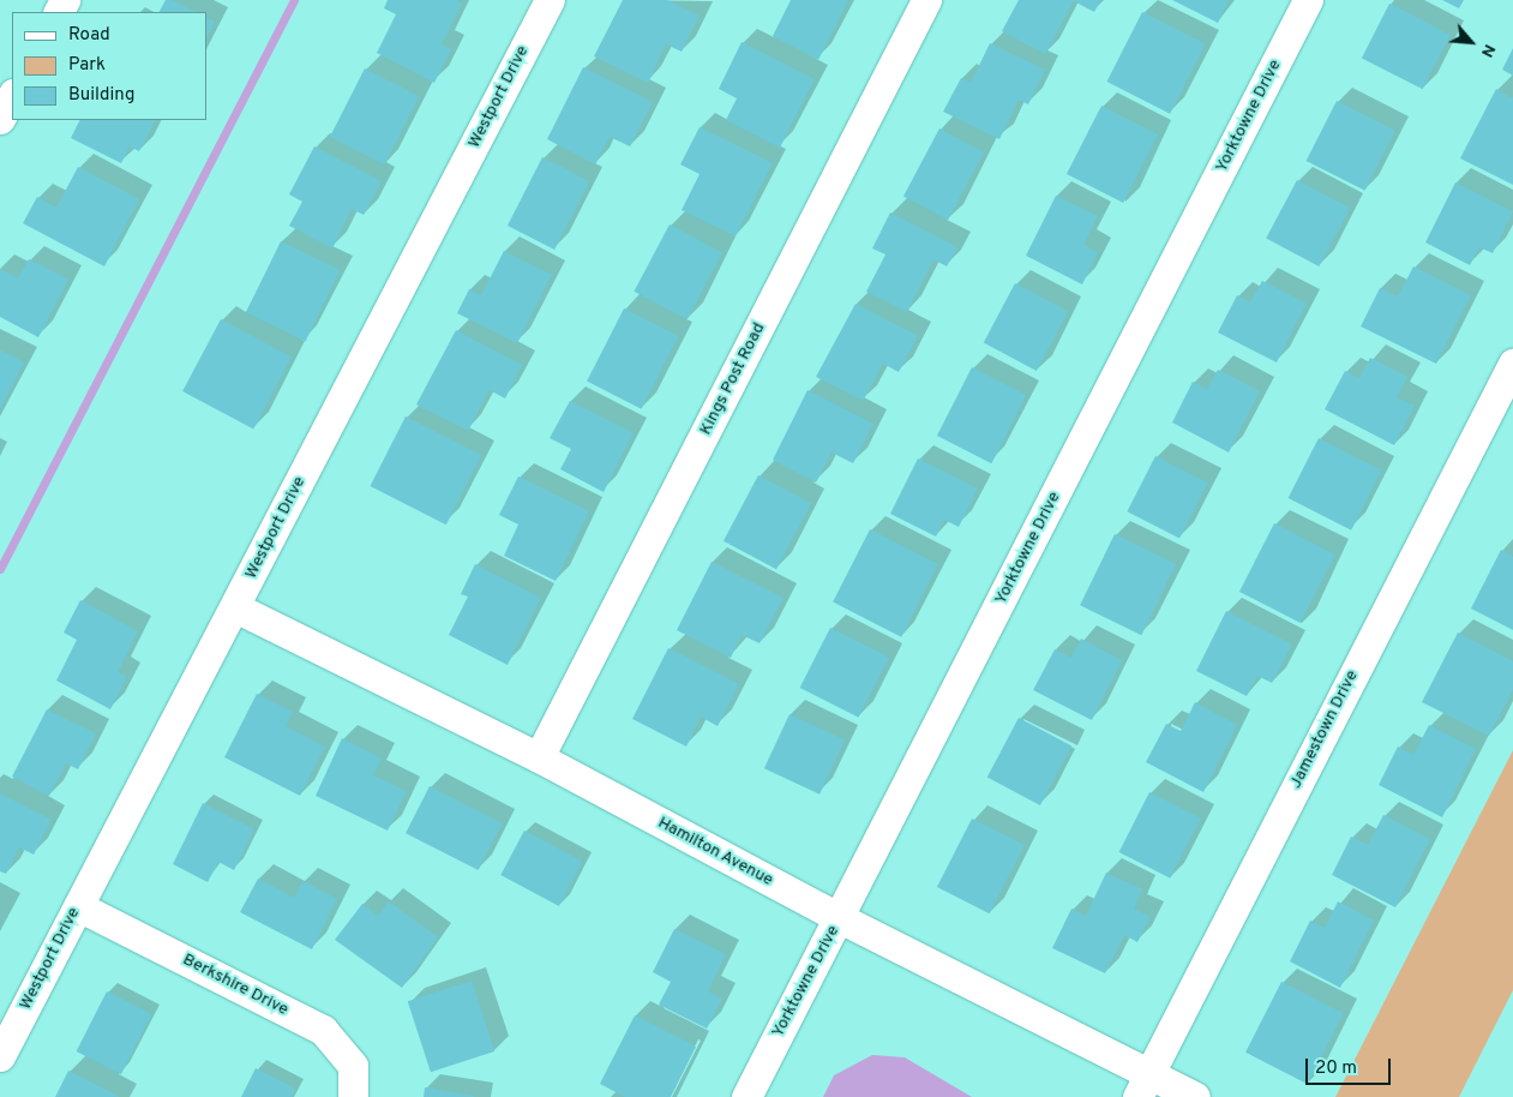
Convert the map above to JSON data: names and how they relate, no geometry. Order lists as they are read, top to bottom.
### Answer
{
  "streets": {
    "street": [
      "Westport Drive",
      "Yorktowne Drive",
      "Kings Post Road",
      "Jamestown Drive",
      "Hamilton Avenue",
      "Berkshire Drive"
    ]
  },
  "crossings": [
    ["Westport Drive", "Hamilton Avenue"],
    ["Westport Drive", "Berkshire Drive"],
    ["Yorktowne Drive", "Hamilton Avenue"],
    ["Kings Post Road", "Hamilton Avenue"],
    ["Jamestown Drive", "Hamilton Avenue"]
  ],
  "legend": ["Road", "Park", "Building"],
  "scale_bar": "20 m",
  "north": "bottom right"
}
